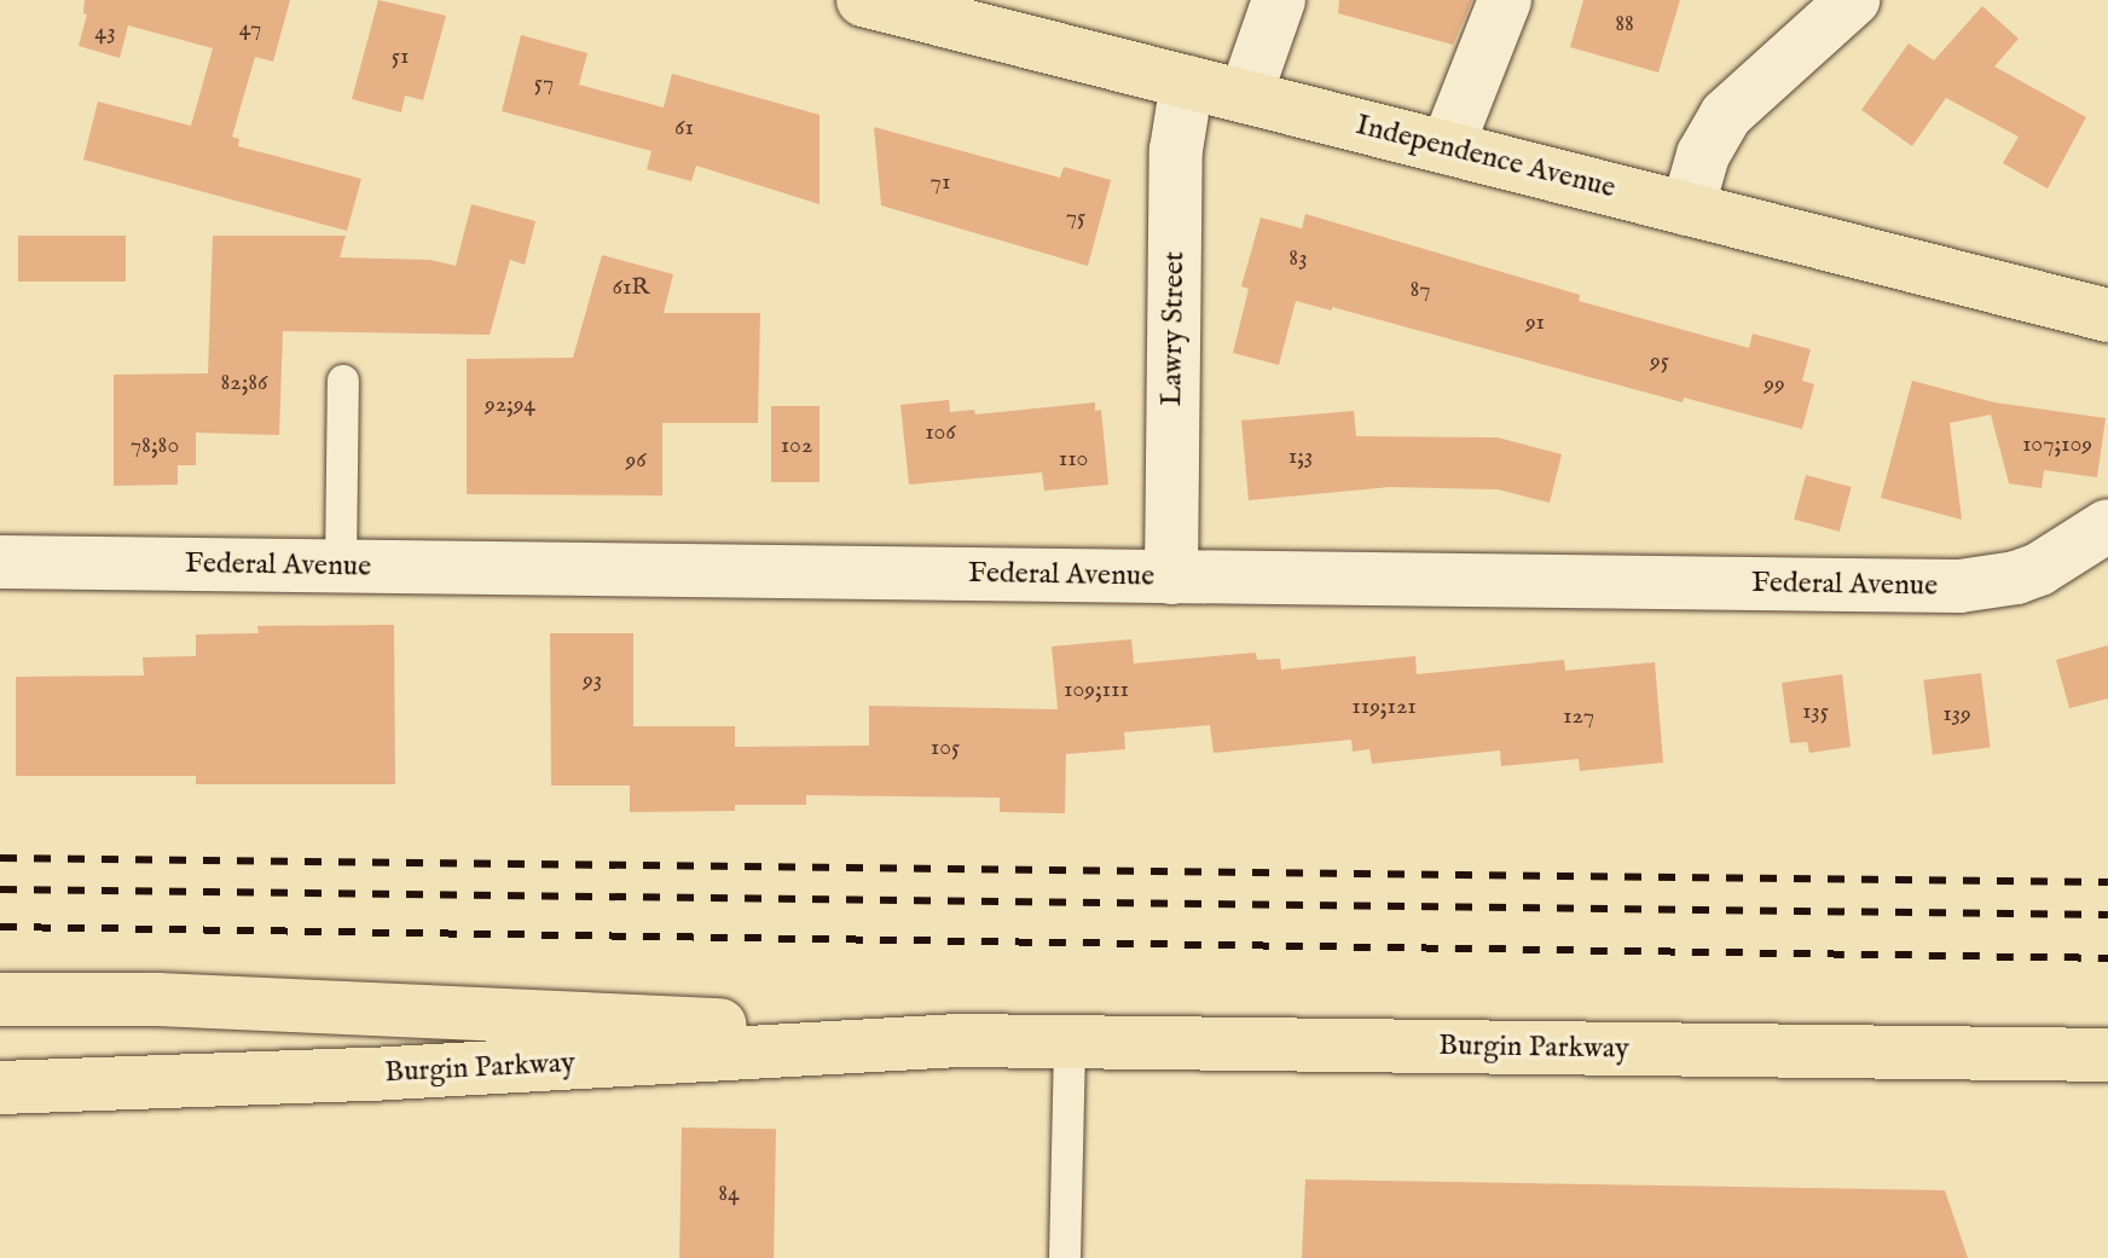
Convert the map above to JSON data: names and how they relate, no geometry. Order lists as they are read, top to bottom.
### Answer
{
  "streets": {
    "main road": ["Independence Avenue", "Burgin Parkway"],
    "street": ["Lawry Street", "Federal Avenue"]
  },
  "crossings": [
    ["Independence Avenue", "Lawry Street"],
    ["Lawry Street", "Federal Avenue"]
  ],
  "house_numbers": [
    "88",
    "47",
    "43",
    "51",
    "57",
    "61",
    "71",
    "75",
    "83",
    "61R",
    "87",
    "91",
    "95",
    "82;86",
    "99",
    "92;94",
    "106",
    "107;109",
    "78;80",
    "102",
    "1;3",
    "110",
    "96",
    "93",
    "109;111",
    "119;121",
    "135",
    "139",
    "127",
    "105",
    "84"
  ]
}
